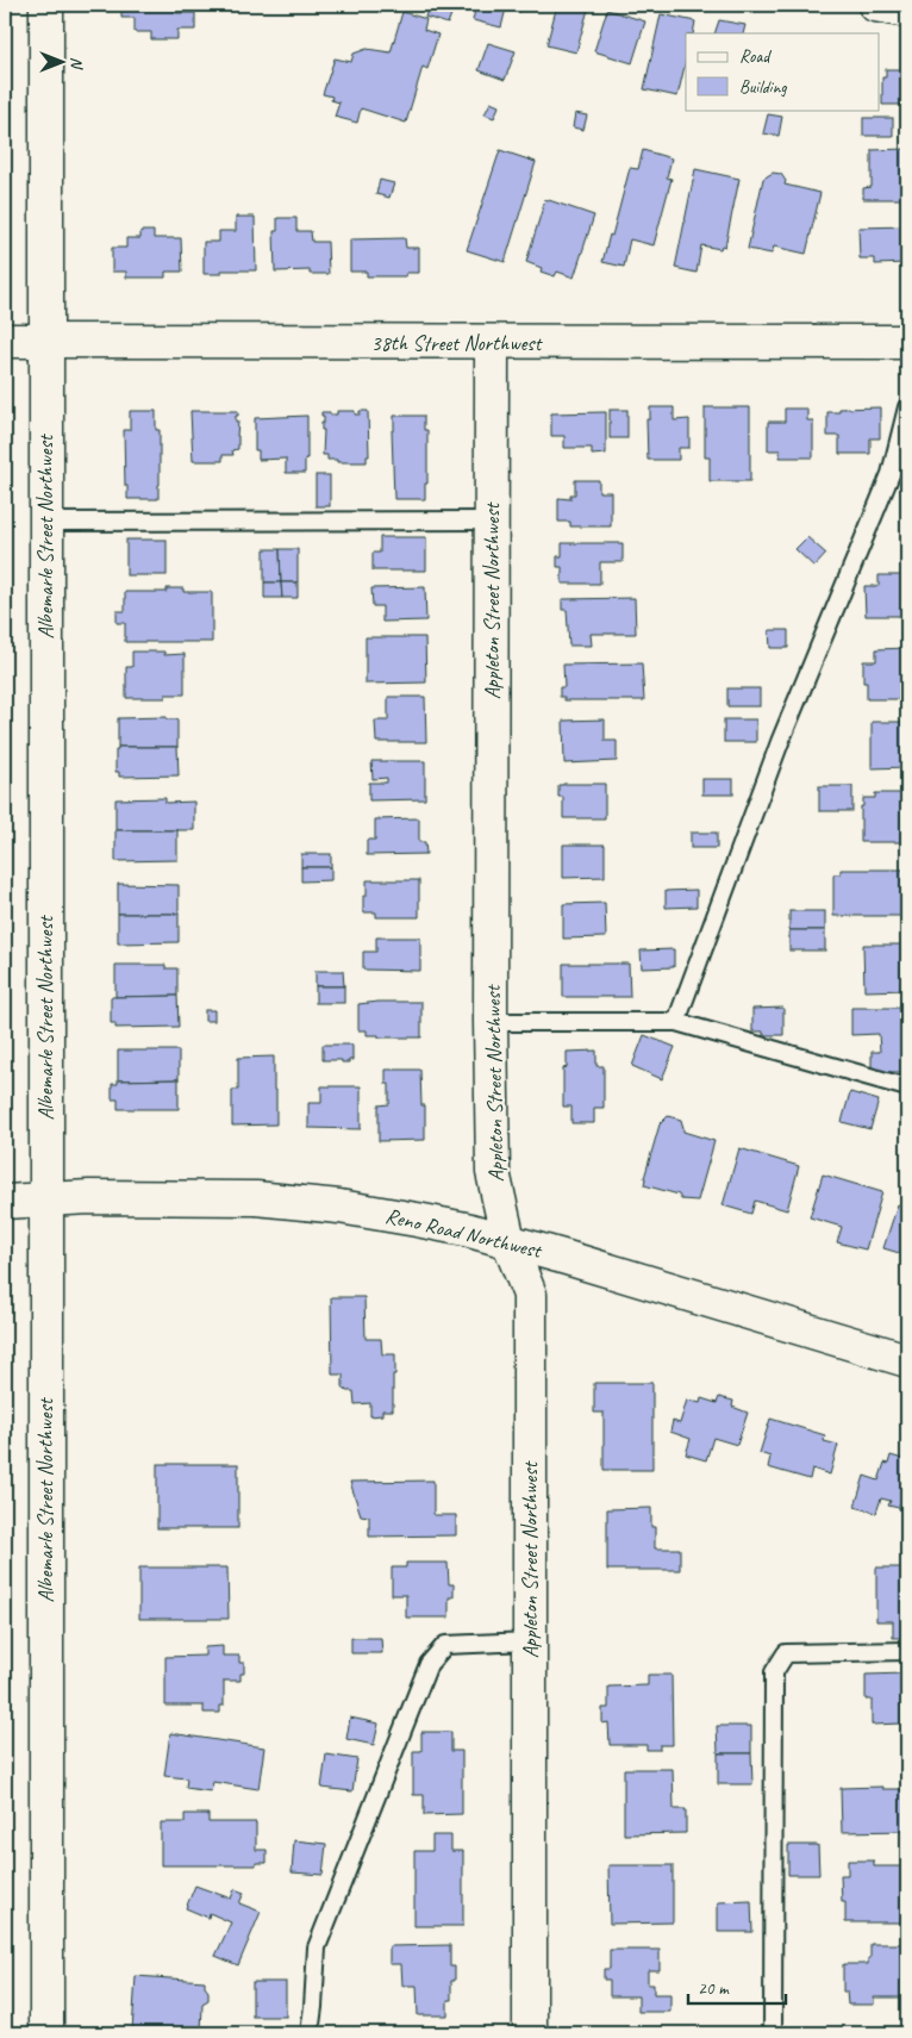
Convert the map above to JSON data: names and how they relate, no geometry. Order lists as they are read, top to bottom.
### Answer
{
  "streets": {
    "street": [
      "38th Street Northwest",
      "Albemarle Street Northwest",
      "Appleton Street Northwest",
      "Reno Road Northwest"
    ]
  },
  "crossings": [
    ["38th Street Northwest", "Albemarle Street Northwest"],
    ["38th Street Northwest", "Appleton Street Northwest"],
    ["Albemarle Street Northwest", "Reno Road Northwest"],
    ["Appleton Street Northwest", "Reno Road Northwest"]
  ],
  "legend": ["Road", "Building"],
  "scale_bar": "20 m",
  "north": "right"
}
